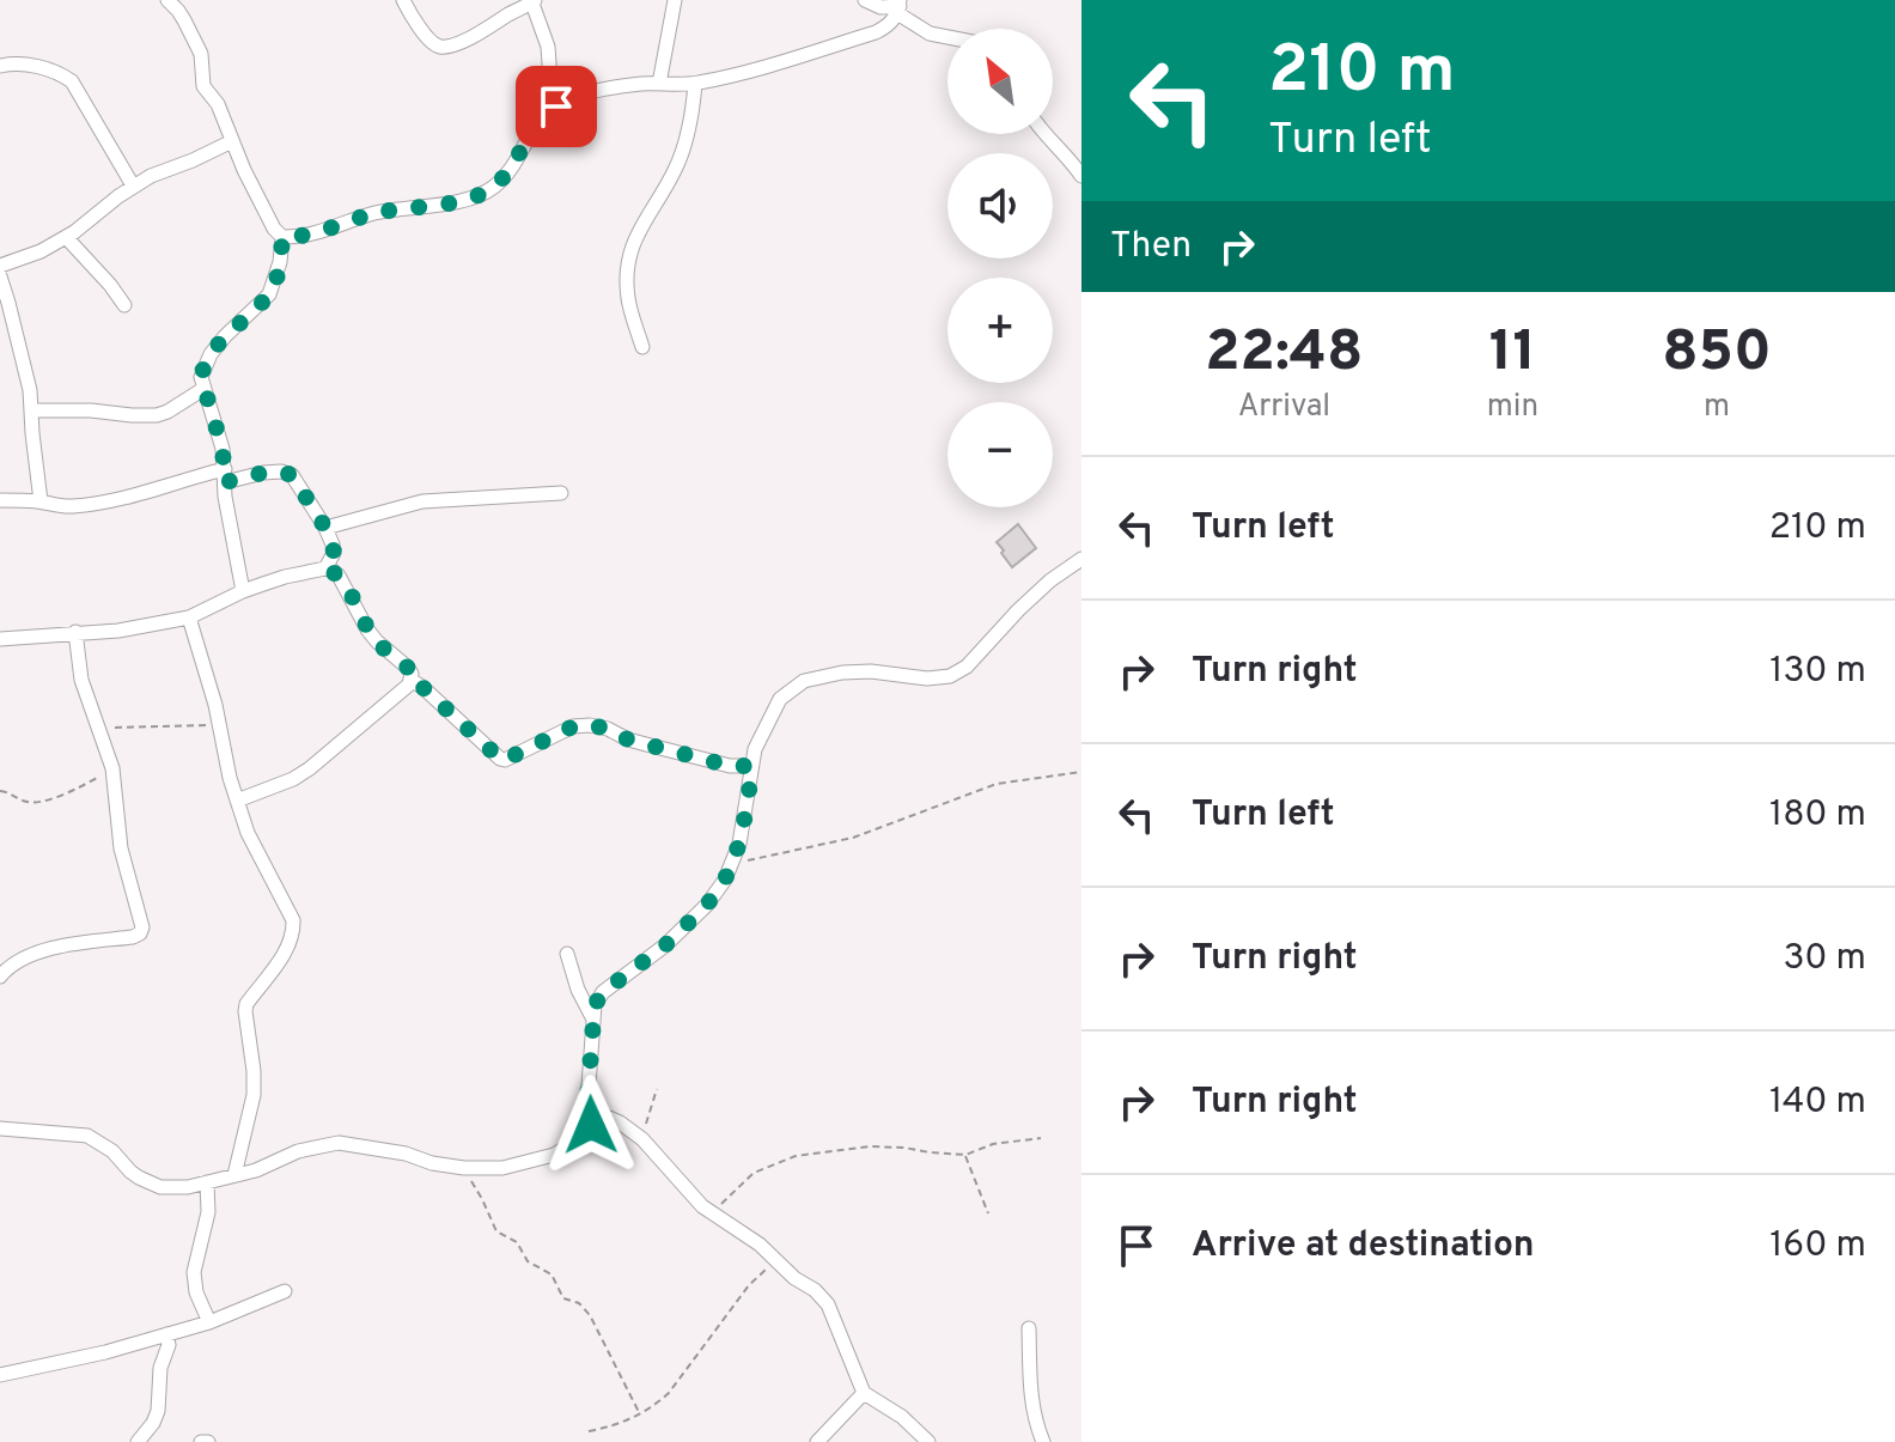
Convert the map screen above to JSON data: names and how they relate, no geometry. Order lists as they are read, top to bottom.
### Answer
{
  "north": "top left",
  "page": {
    "turn": ["210 m", "Turn left"],
    "map_buttons": ["+", "−"],
    "then": "Then",
    "eta": [
      "22:48",
      "Arrival",
      "11",
      "min",
      "850",
      "m"
    ],
    "list": [
      {
        "name": "Turn left",
        "value": "210 m"
      },
      {
        "name": "Turn right",
        "value": "130 m"
      },
      {
        "name": "Turn left",
        "value": "180 m"
      },
      {
        "name": "Turn right",
        "value": "30 m"
      },
      {
        "name": "Turn right",
        "value": "140 m"
      },
      {
        "name": "Arrive at destination",
        "value": "160 m"
      }
    ]
  }
}
